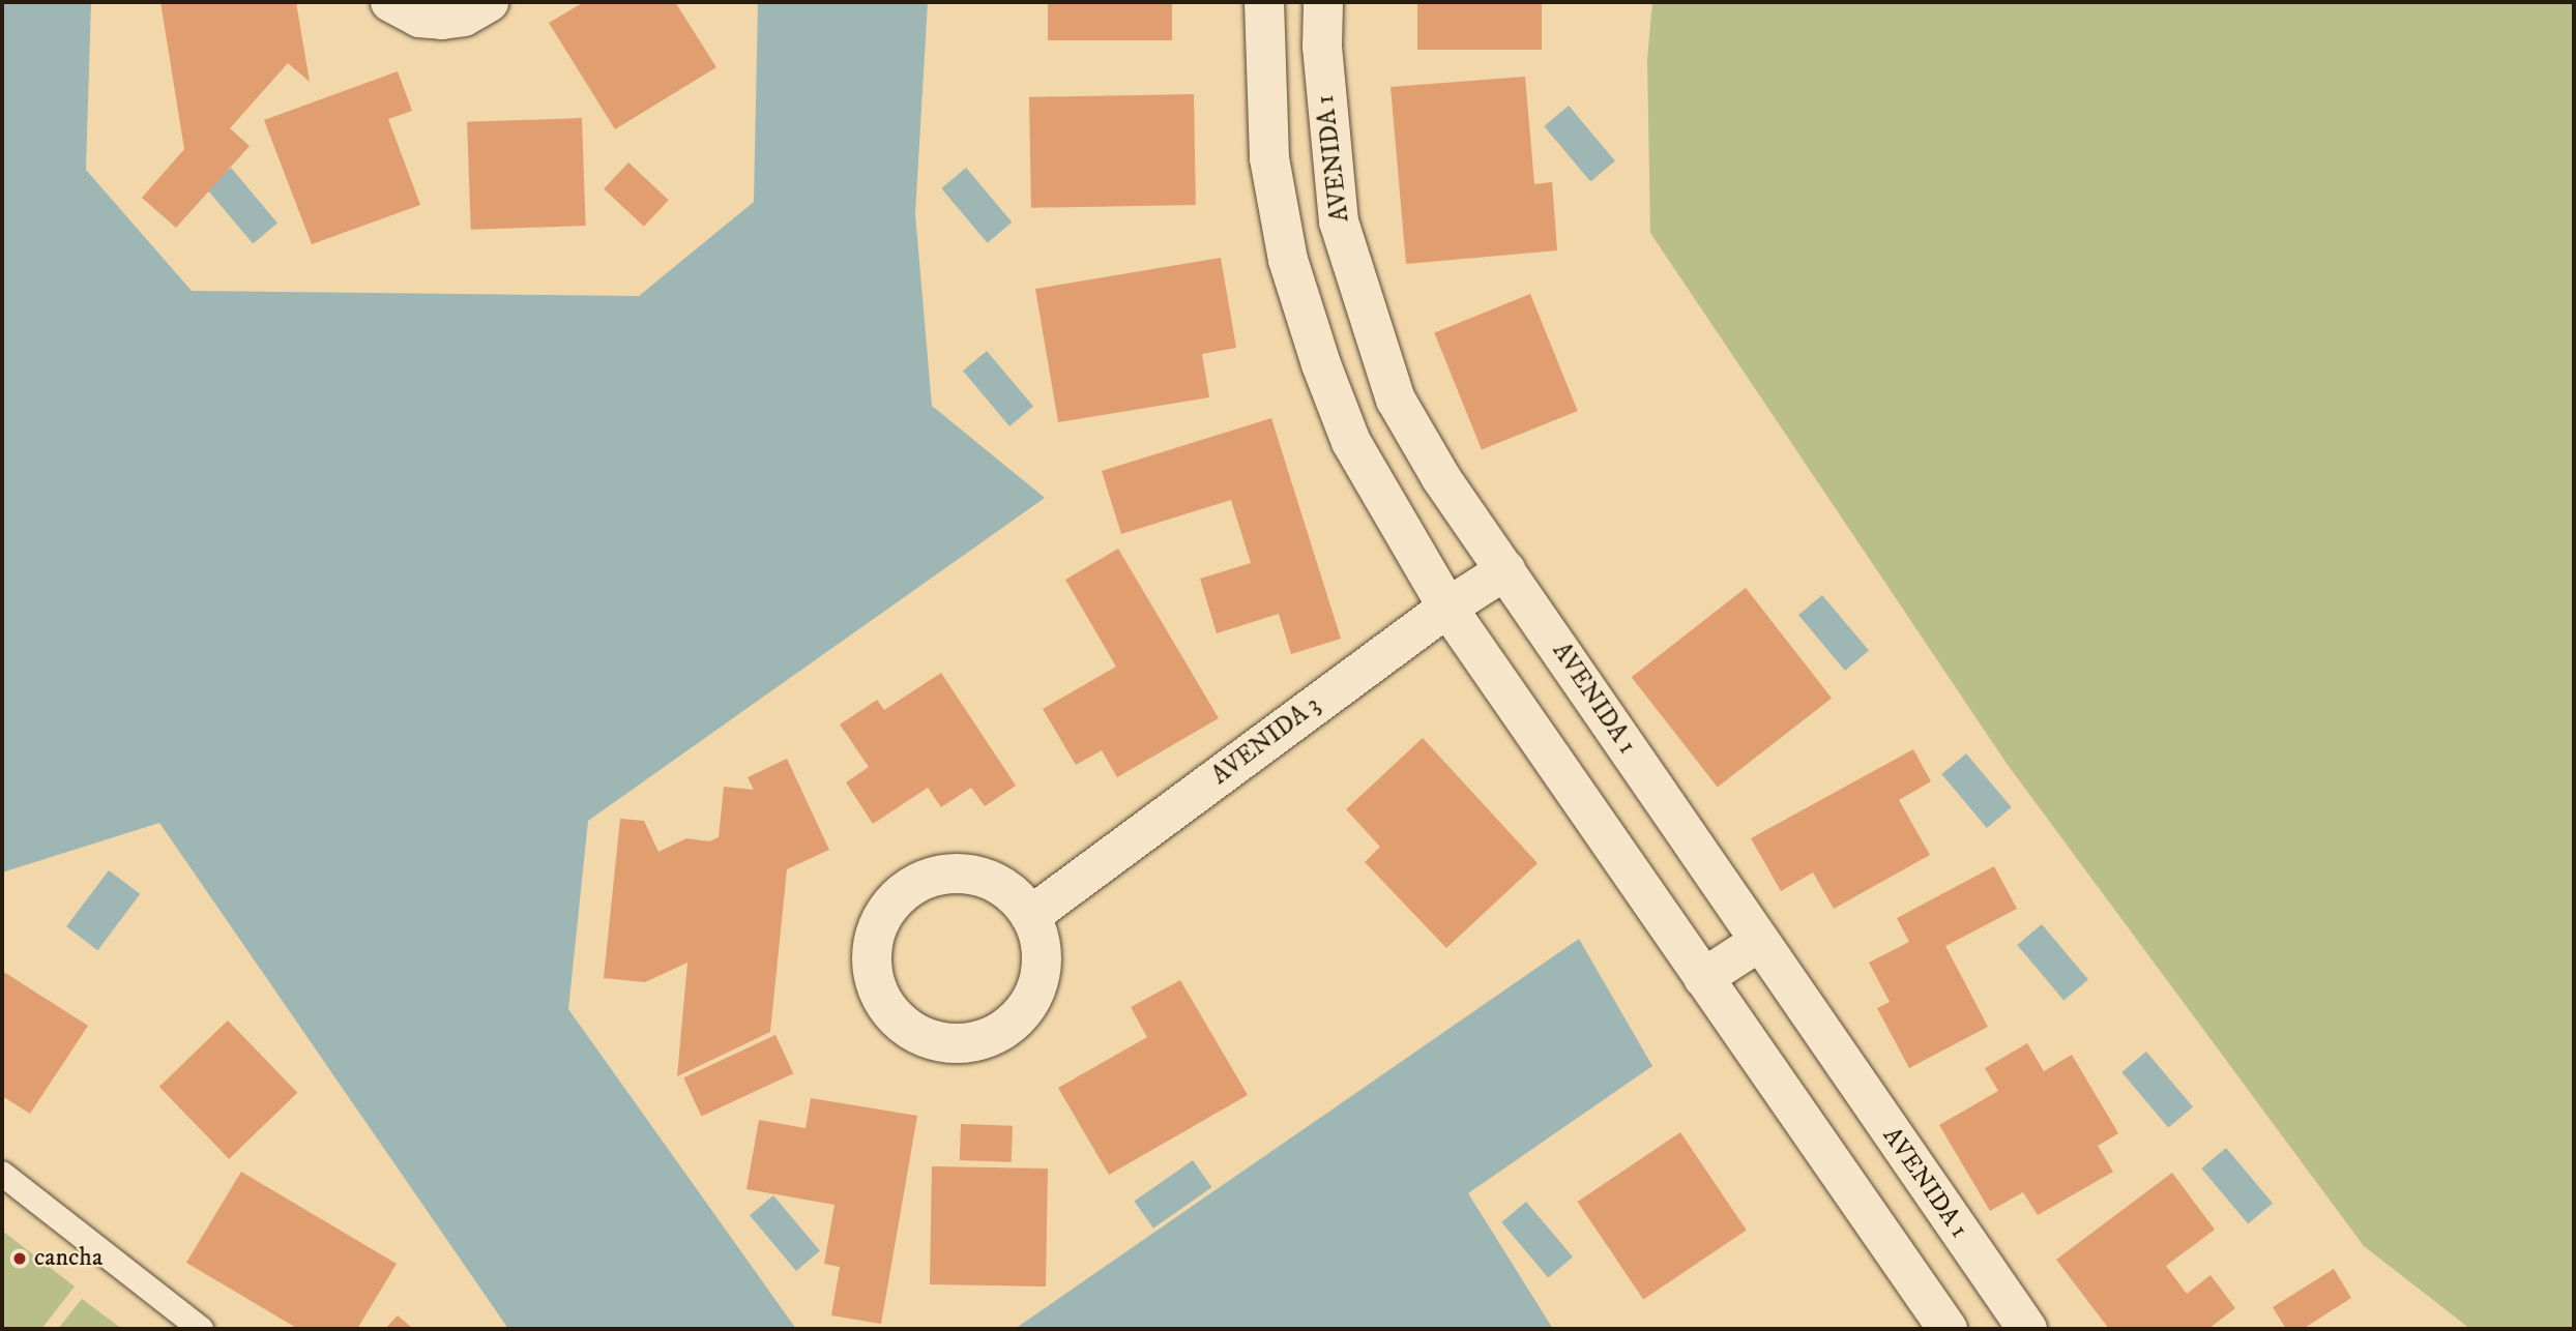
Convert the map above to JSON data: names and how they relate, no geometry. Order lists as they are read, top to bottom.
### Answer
{
  "streets": {
    "street": ["AVENIDA 1", "AVENIDA 3"]
  },
  "crossings": [
    ["AVENIDA 1", "AVENIDA 3"]
  ],
  "places": ["cancha"]
}
